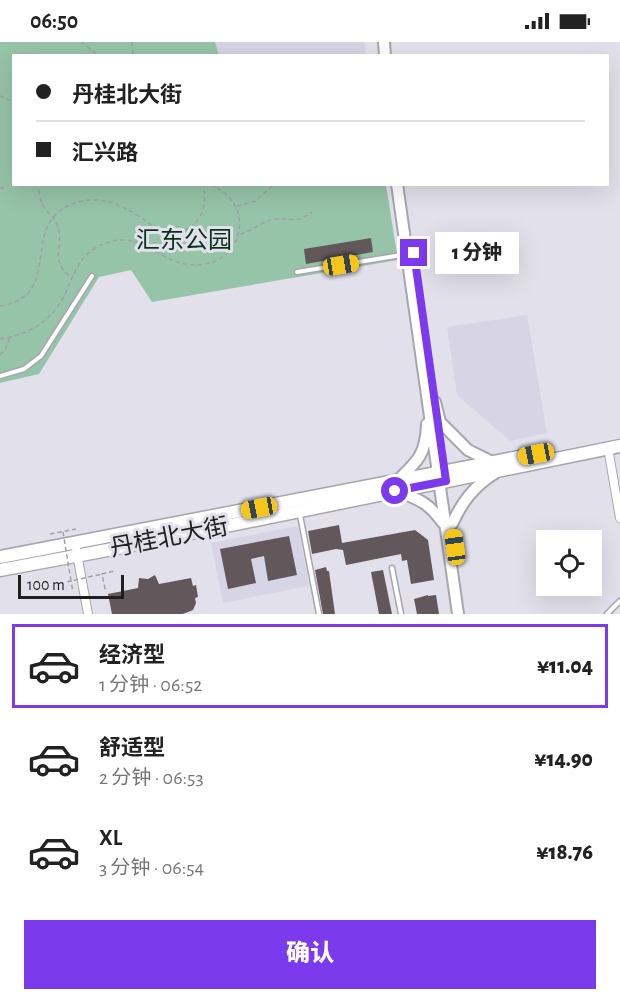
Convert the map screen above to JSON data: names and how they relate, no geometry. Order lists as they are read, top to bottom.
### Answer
{
  "streets": {
    "main road": ["丹桂北大街"]
  },
  "parks": ["汇东公园"],
  "scale_bar": "100 m",
  "page": {
    "status": "06:50",
    "banner": ["丹桂北大街", "汇兴路"],
    "bubble": "1 分钟",
    "scale": "100 m",
    "list": [
      {
        "name": "经济型",
        "note": "1 分钟 · 06:52",
        "value": "¥11.04"
      },
      {
        "name": "舒适型",
        "note": "2 分钟 · 06:53",
        "value": "¥14.90"
      },
      {
        "name": "XL",
        "note": "3 分钟 · 06:54",
        "value": "¥18.76"
      }
    ],
    "buttons": "确认"
  }
}
